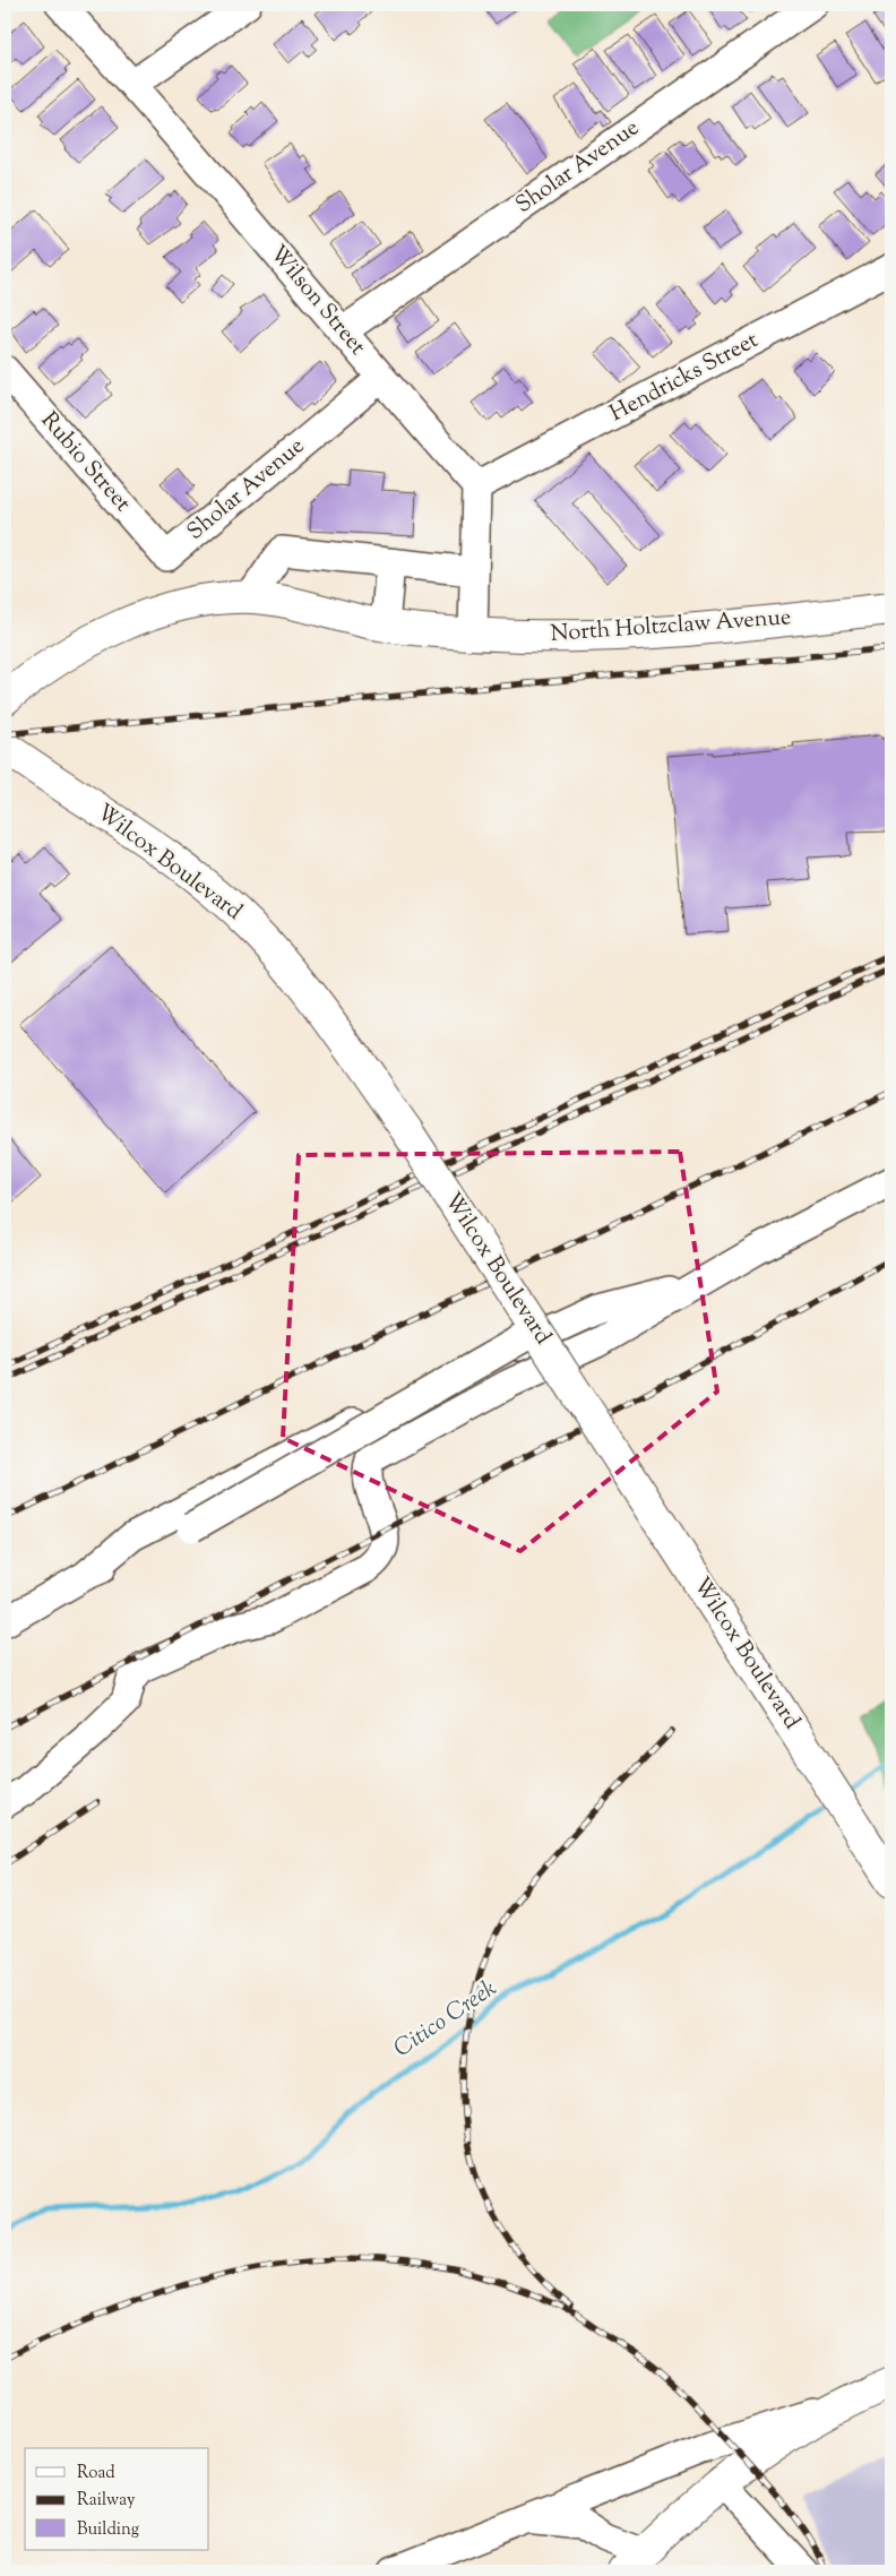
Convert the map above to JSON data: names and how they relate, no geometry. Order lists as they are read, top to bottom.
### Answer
{
  "streets": {
    "main road": ["North Holtzclaw Avenue", "Wilcox Boulevard"],
    "street": [
      "Sholar Avenue",
      "Wilson Street",
      "Hendricks Street",
      "Rubio Street"
    ]
  },
  "crossings": [
    ["Sholar Avenue", "Wilson Street"],
    ["Sholar Avenue", "Rubio Street"],
    ["Wilson Street", "Hendricks Street"]
  ],
  "water": ["Citico Creek"],
  "legend": ["Road", "Railway", "Building"]
}
